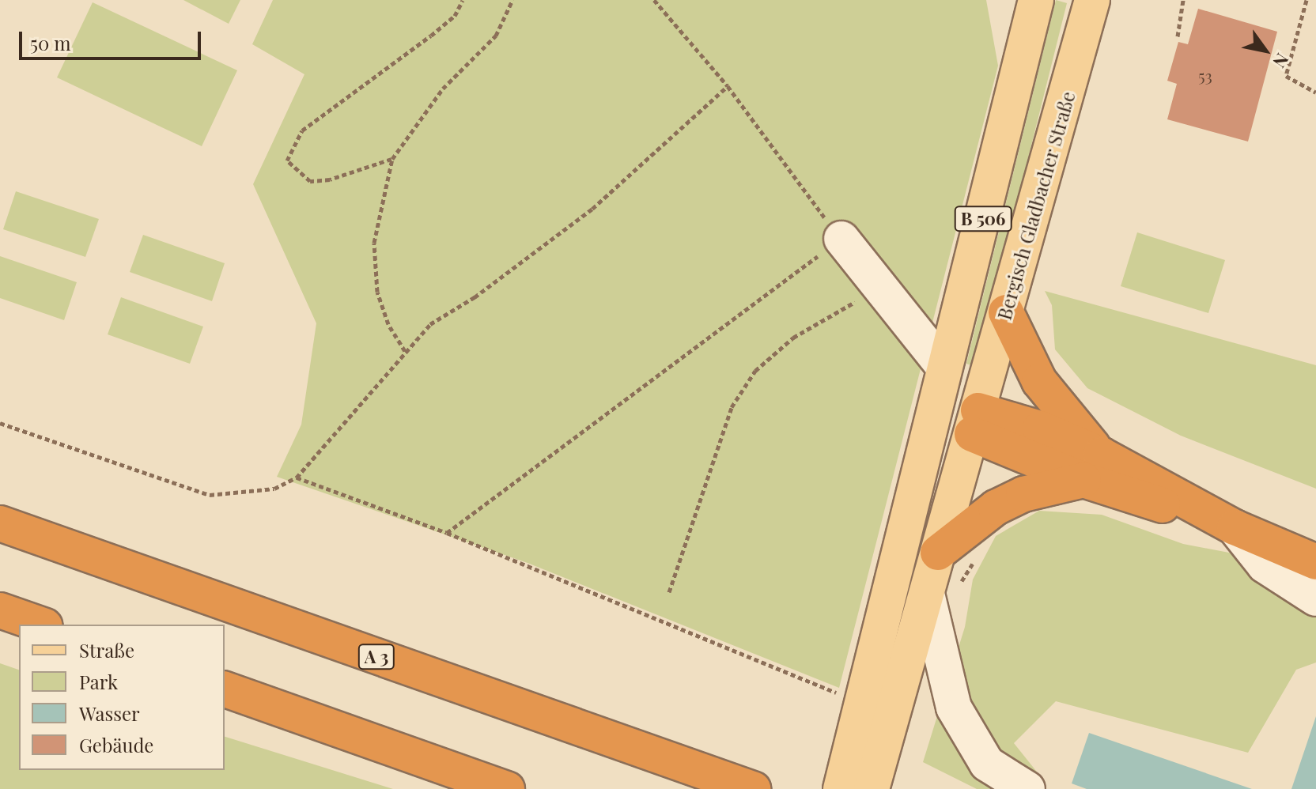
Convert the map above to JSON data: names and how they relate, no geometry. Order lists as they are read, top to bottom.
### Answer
{
  "streets": {
    "highway": ["A 3"],
    "main road": ["Bergisch Gladbacher Straße", "B 506"]
  },
  "house_numbers": ["53"],
  "legend": [
    "Straße",
    "Park",
    "Wasser",
    "Gebäude"
  ],
  "scale_bar": "50 m",
  "north": "bottom right"
}
